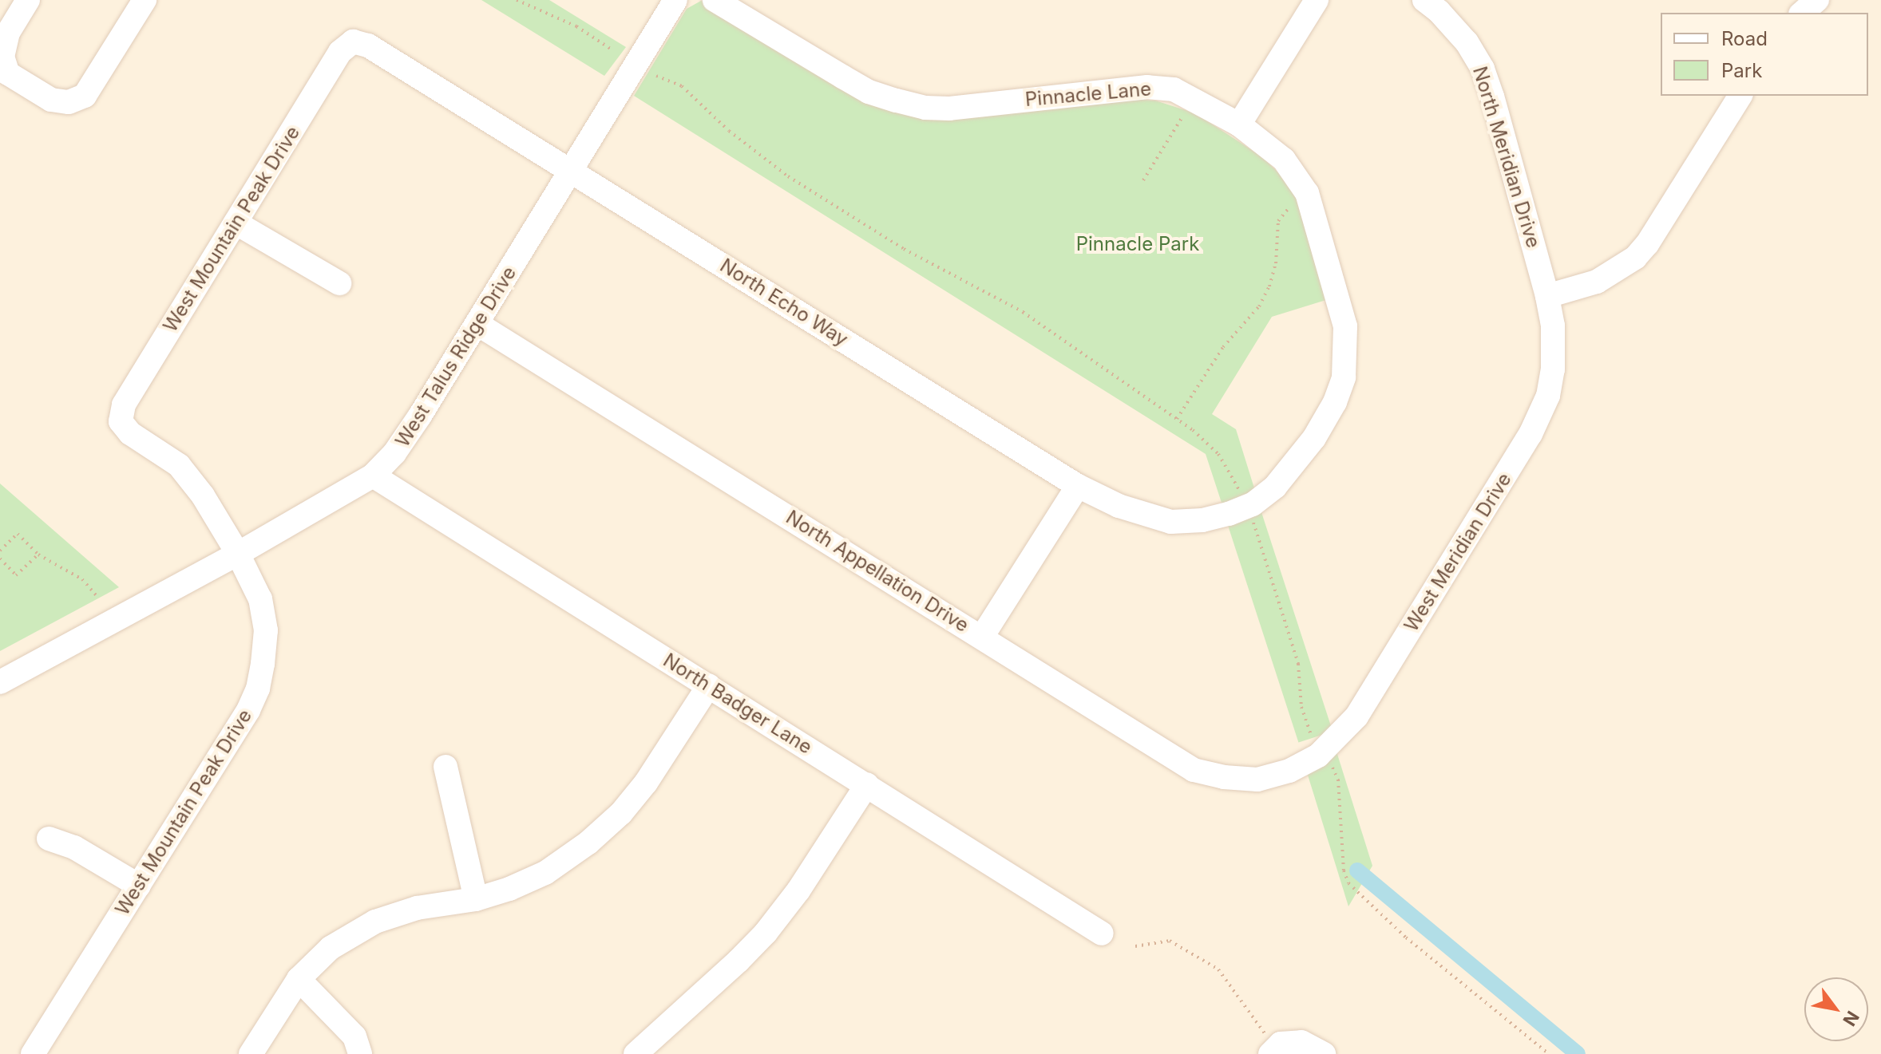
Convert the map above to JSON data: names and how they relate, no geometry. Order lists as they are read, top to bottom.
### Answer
{
  "streets": {
    "street": [
      "Pinnacle Lane",
      "North Meridian Drive",
      "West Mountain Peak Drive",
      "North Echo Way",
      "West Talus Ridge Drive",
      "West Meridian Drive",
      "North Appellation Drive",
      "North Badger Lane"
    ]
  },
  "crossings": [
    ["Pinnacle Lane", "North Echo Way"],
    ["North Meridian Drive", "West Meridian Drive"],
    ["West Mountain Peak Drive", "North Echo Way"],
    ["West Mountain Peak Drive", "West Talus Ridge Drive"],
    ["North Echo Way", "West Talus Ridge Drive"],
    ["West Talus Ridge Drive", "North Appellation Drive"],
    ["West Talus Ridge Drive", "North Badger Lane"],
    ["West Meridian Drive", "North Appellation Drive"]
  ],
  "parks": ["Pinnacle Park"],
  "legend": ["Road", "Park"],
  "north": "bottom right"
}
